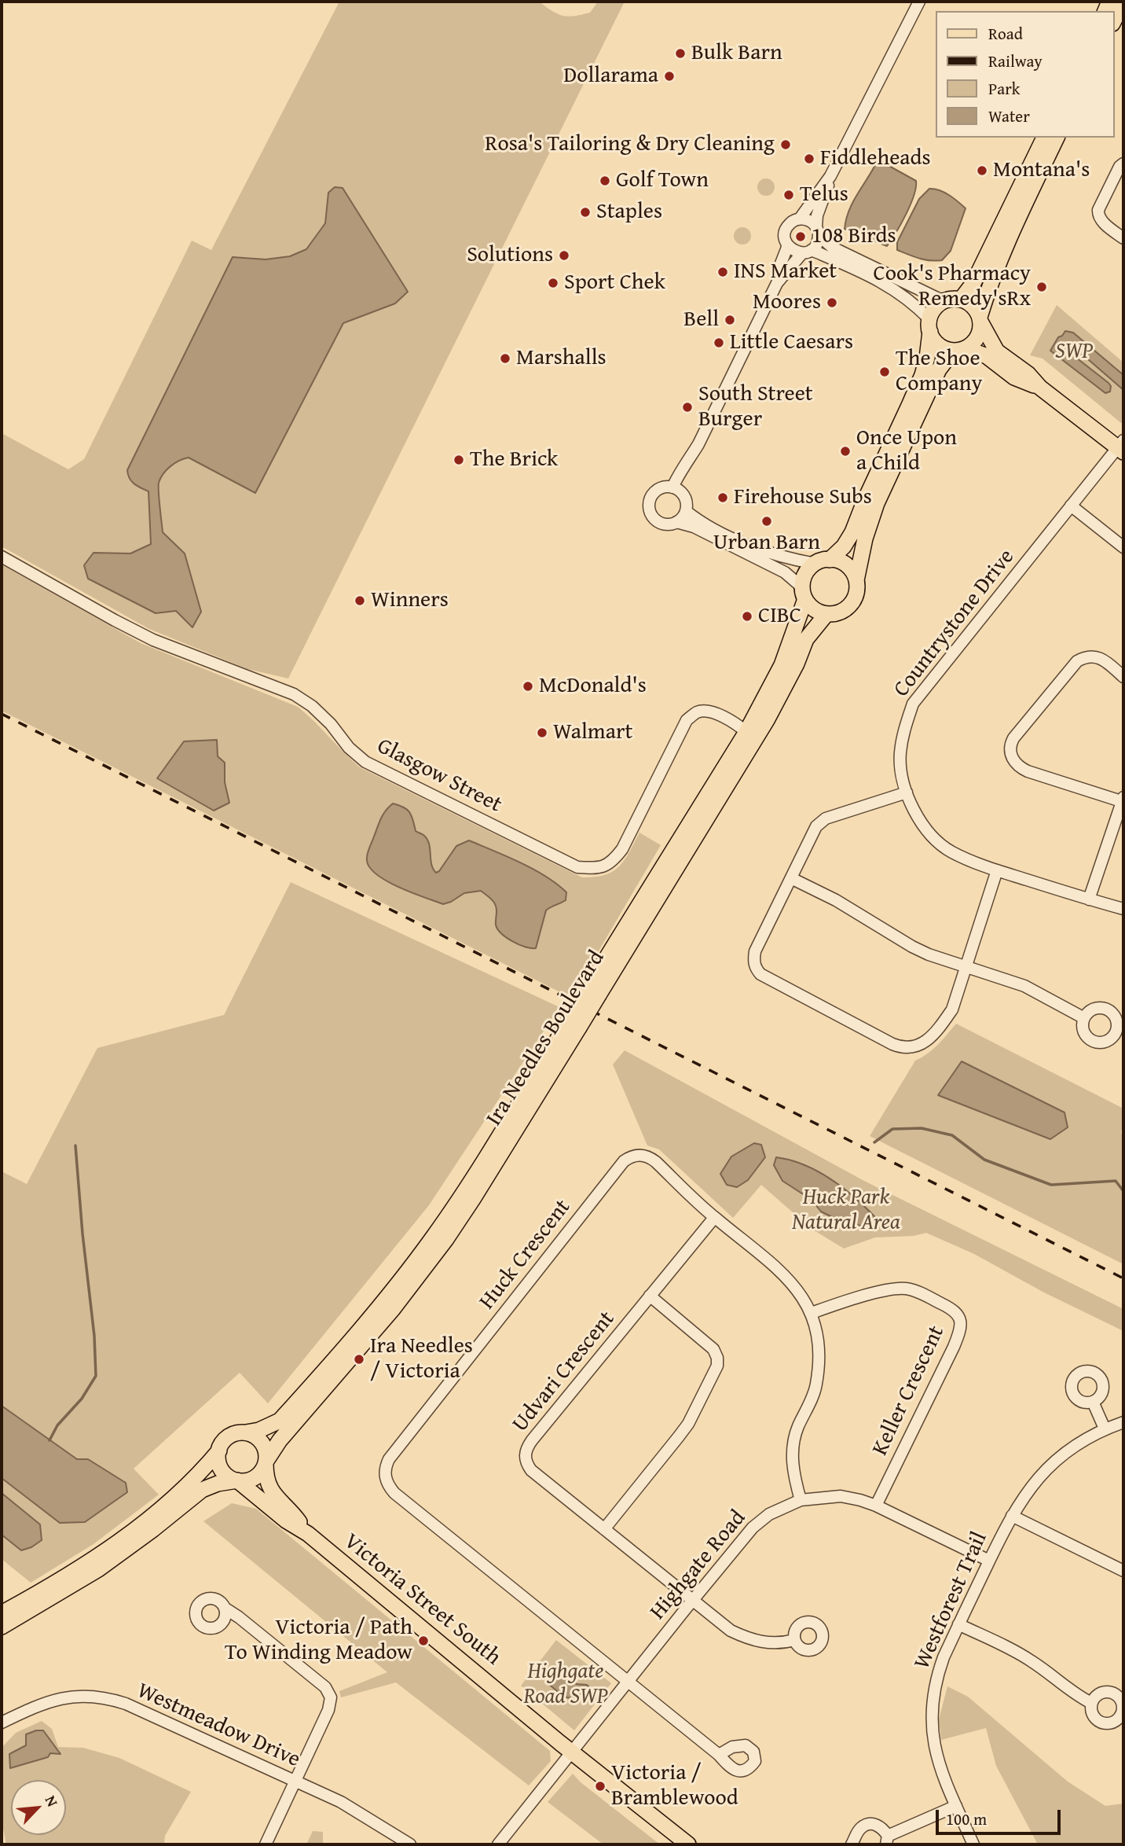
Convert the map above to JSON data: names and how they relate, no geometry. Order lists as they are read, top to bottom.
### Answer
{
  "streets": {
    "main road": ["Ira Needles Boulevard", "Victoria Street South"],
    "street": [
      "Countrystone Drive",
      "Glasgow Street",
      "Huck Crescent",
      "Udvari Crescent",
      "Keller Crescent",
      "Highgate Road",
      "Westforest Trail",
      "Westmeadow Drive"
    ]
  },
  "crossings": [
    ["Glasgow Street", "Ira Needles Boulevard"],
    ["Ira Needles Boulevard", "Victoria Street South"],
    ["Huck Crescent", "Udvari Crescent"],
    ["Huck Crescent", "Keller Crescent"],
    ["Huck Crescent", "Highgate Road"],
    ["Udvari Crescent", "Highgate Road"],
    ["Keller Crescent", "Highgate Road"],
    ["Highgate Road", "Victoria Street South"],
    ["Highgate Road", "Westforest Trail"]
  ],
  "parks": ["SWP", "Huck Park Natural Area", "Highgate Road SWP"],
  "places": [
    "Bulk Barn",
    "Dollarama",
    "Rosa's Tailoring & Dry Cleaning",
    "Fiddleheads",
    "Montana's",
    "Golf Town",
    "Telus",
    "Staples",
    "108 Birds",
    "Solutions",
    "INS Market",
    "Sport Chek",
    "Cook's Pharmacy Remedy'sRx",
    "Moores",
    "Bell",
    "Little Caesars",
    "Marshalls",
    "The Shoe Company",
    "South Street Burger",
    "Once Upon a Child",
    "The Brick",
    "Firehouse Subs",
    "Urban Barn",
    "Winners",
    "CIBC",
    "McDonald's",
    "Walmart",
    "Ira Needles / Victoria",
    "Victoria / Path To Winding Meadow",
    "Victoria / Bramblewood"
  ],
  "legend": [
    "Road",
    "Railway",
    "Park",
    "Water"
  ],
  "scale_bar": "100 m",
  "north": "top right"
}
